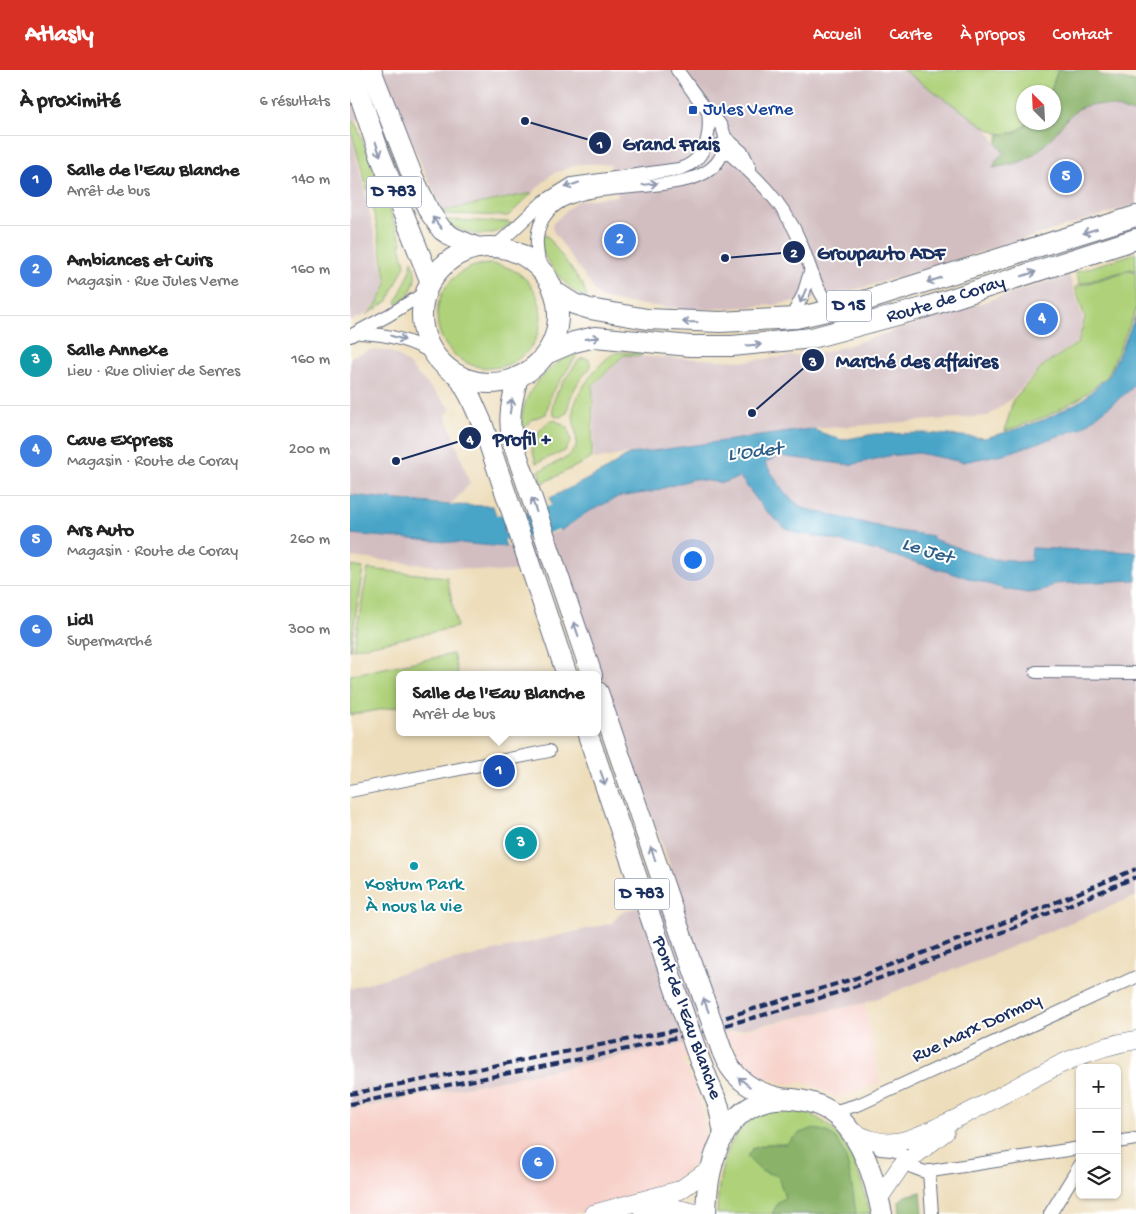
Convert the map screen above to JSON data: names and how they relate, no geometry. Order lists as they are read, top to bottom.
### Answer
{
  "streets": {
    "main road": [
      "D 783",
      "Route de Coray",
      "D 15",
      "Pont de l'Eau Blanche"
    ],
    "street": ["Rue Marx Dormoy"]
  },
  "crossings": [
    ["D 783", "Route de Coray"]
  ],
  "water": ["L'Odet", "Le Jet"],
  "places": {
    "transit": ["Jules Verne"],
    "other": [
      "Grand Frais",
      "Groupauto ADF",
      "Marché des affaires",
      "Profil +",
      "Kostum Park À nous la vie"
    ]
  },
  "north": "top left",
  "page": {
    "header": "Atlasly",
    "nav": [
      "Accueil",
      "Carte",
      "À propos",
      "Contact"
    ],
    "heading": ["À proximité", "6 résultats"],
    "list": [
      {
        "mark": "1",
        "name": "Salle de l'Eau Blanche",
        "note": "Arrêt de bus",
        "value": "140 m"
      },
      {
        "mark": "2",
        "name": "Ambiances et Cuirs",
        "note": "Magasin · Rue Jules Verne",
        "value": "160 m"
      },
      {
        "mark": "3",
        "name": "Salle Annexe",
        "note": "Lieu · Rue Olivier de Serres",
        "value": "160 m"
      },
      {
        "mark": "4",
        "name": "Cave Express",
        "note": "Magasin · Route de Coray",
        "value": "200 m"
      },
      {
        "mark": "5",
        "name": "Ars Auto",
        "note": "Magasin · Route de Coray",
        "value": "260 m"
      },
      {
        "mark": "6",
        "name": "Lidl",
        "note": "Supermarché",
        "value": "300 m"
      }
    ],
    "pins": [
      "5",
      "2",
      "4",
      "1",
      "3",
      "6"
    ],
    "popup": ["Salle de l'Eau Blanche", "Arrêt de bus"],
    "map_buttons": ["+", "−"]
  }
}
